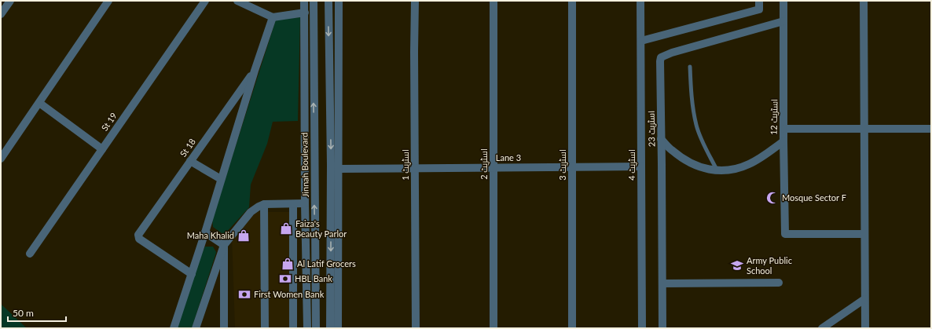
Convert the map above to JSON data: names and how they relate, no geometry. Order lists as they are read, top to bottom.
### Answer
{
  "streets": {
    "street": [
      "اسٹریٹ 12",
      "St 19",
      "اسٹریٹ 23",
      "St 18",
      "Lane 3",
      "اسٹریٹ 2",
      "Jinnah Boulevard",
      "اسٹریٹ 1",
      "اسٹریٹ 3",
      "اسٹریٹ 4"
    ]
  },
  "crossings": [
    ["اسٹریٹ 12", "اسٹریٹ 23"],
    ["Lane 3", "اسٹریٹ 2"],
    ["Lane 3", "اسٹریٹ 1"],
    ["Lane 3", "اسٹریٹ 3"],
    ["Lane 3", "اسٹریٹ 4"]
  ],
  "places": {
    "mosque": ["Mosque Sector F"],
    "shop": ["Faiza's Beauty Parlor", "Maha Khalid", "Al Latif Grocers"],
    "school or university": ["Army Public School"],
    "bank": ["HBL Bank", "First Women Bank"]
  },
  "scale_bar": "50 m"
}
